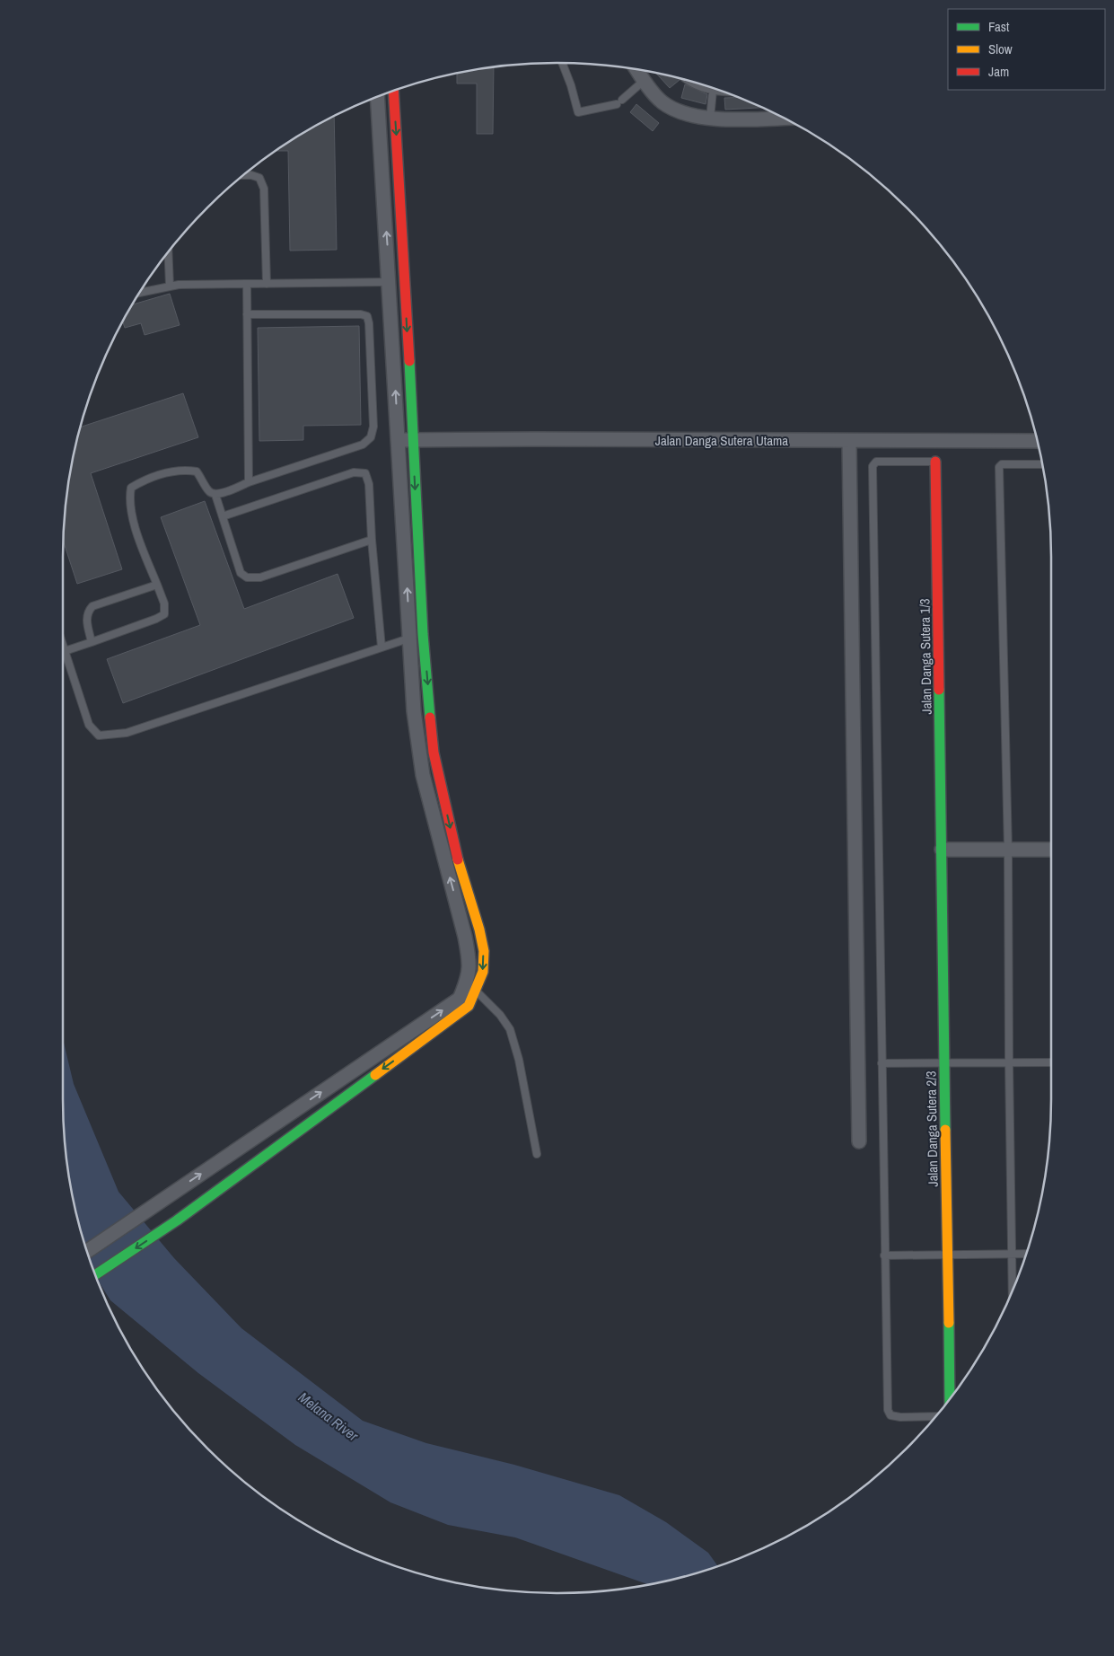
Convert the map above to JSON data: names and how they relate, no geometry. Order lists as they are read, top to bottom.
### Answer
{
  "streets": {
    "street": ["Jalan Danga Sutera Utama", "Jalan Danga Sutera 1/3", "Jalan Danga Sutera 2/3"]
  },
  "crossings": [
    ["Jalan Danga Sutera 1/3", "Jalan Danga Sutera 2/3"]
  ],
  "water": ["Melana River"],
  "legend": ["Fast", "Slow", "Jam"]
}
